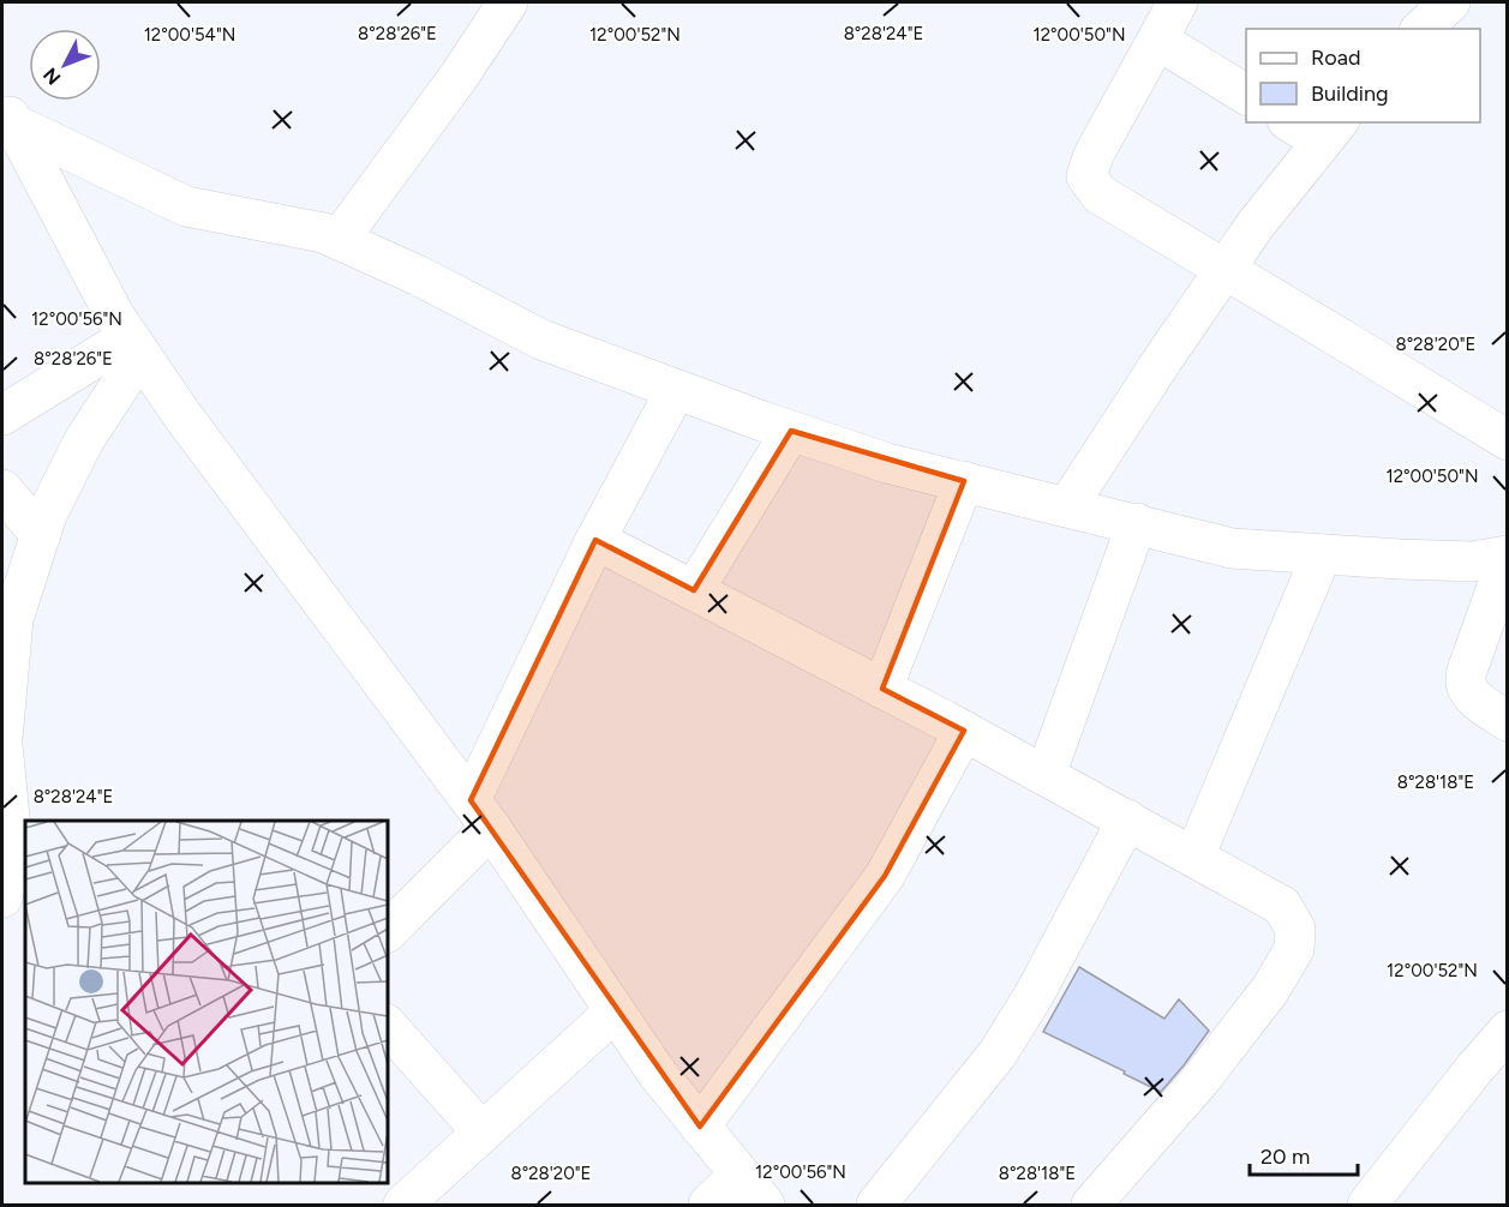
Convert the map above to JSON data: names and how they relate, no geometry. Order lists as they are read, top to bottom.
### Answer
{
  "legend": ["Road", "Building"],
  "scale_bar": "20 m",
  "north": "bottom left",
  "coordinates": [
    "8°28'26\"E",
    "8°28'24\"E",
    "12°00'54\"N",
    "12°00'52\"N",
    "12°00'50\"N",
    "12°00'56\"N",
    "8°28'20\"E",
    "8°28'18\"E"
  ]
}
